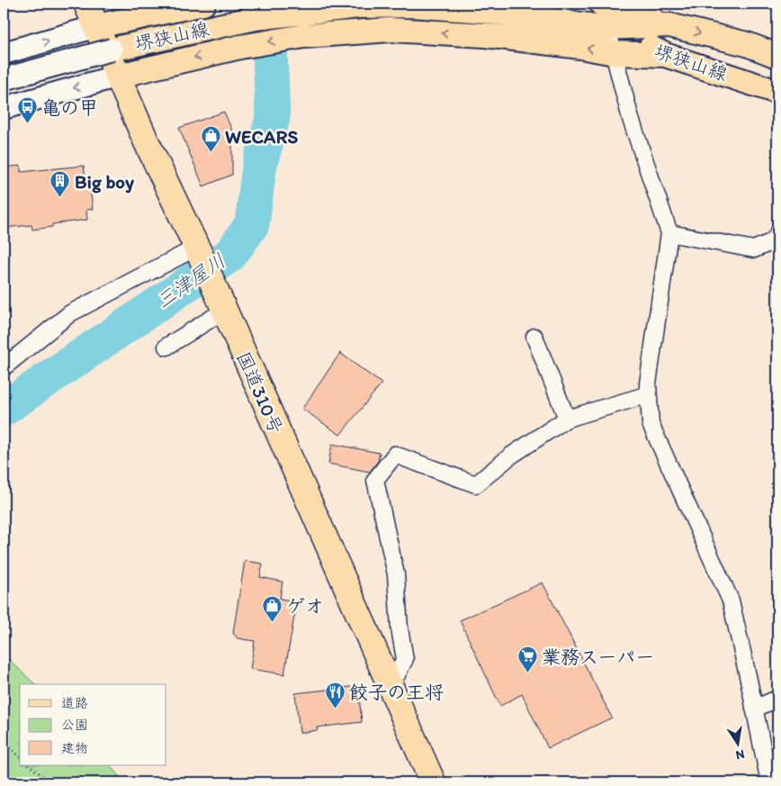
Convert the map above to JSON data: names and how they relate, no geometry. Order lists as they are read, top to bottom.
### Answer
{
  "streets": {
    "highway": ["国道310号"],
    "main road": ["堺狭山線"]
  },
  "water": ["三津屋川"],
  "places": {
    "bus stop": ["亀の甲"],
    "shop": ["WECARS", "ゲオ"],
    "building": ["Big boy"],
    "supermarket": ["業務スーパー"],
    "restaurant": ["餃子の王将"]
  },
  "legend": ["道路", "公園", "建物"],
  "north": "bottom"
}
